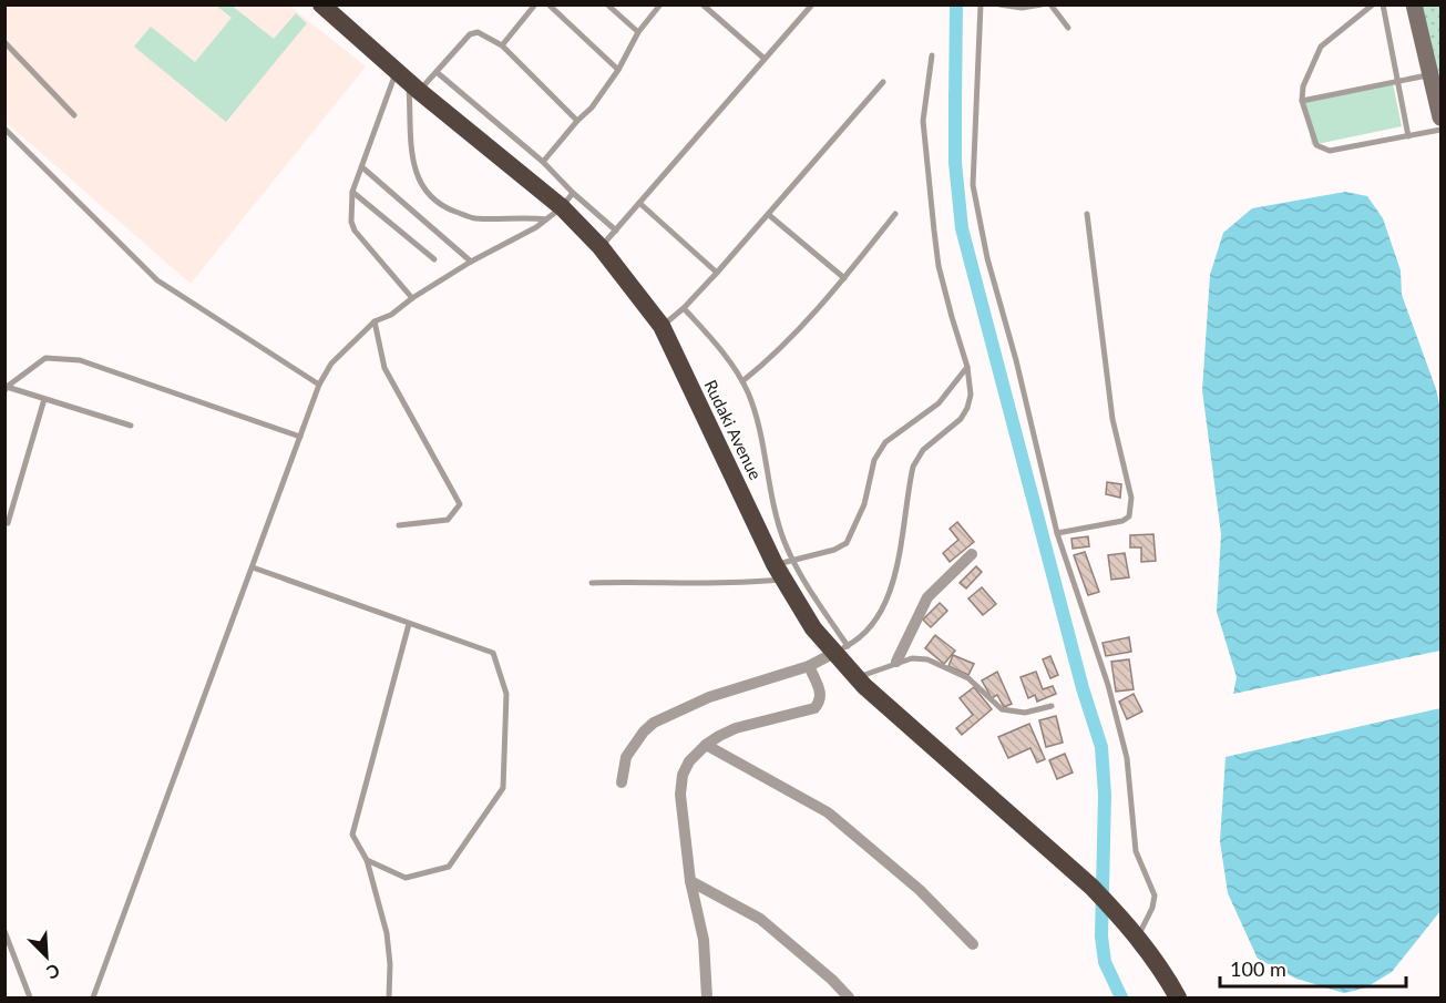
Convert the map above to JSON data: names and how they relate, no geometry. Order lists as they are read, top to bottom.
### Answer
{
  "streets": {
    "highway": ["Rudaki Avenue"]
  },
  "scale_bar": "100 m",
  "north": "bottom right"
}
